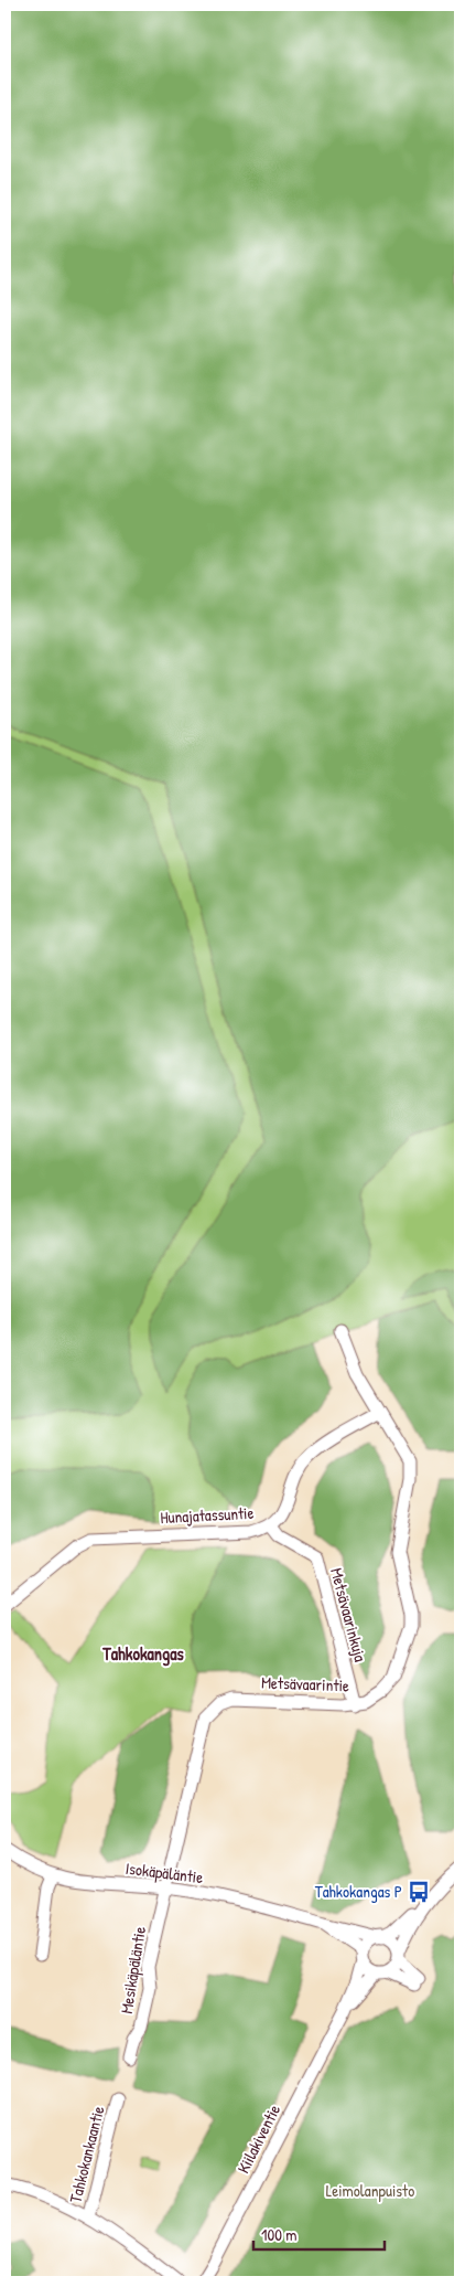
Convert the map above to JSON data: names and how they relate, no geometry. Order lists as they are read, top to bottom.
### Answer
{
  "streets": {
    "street": [
      "Hunajatassuntie",
      "Metsävaarinkuja",
      "Metsävaarintie",
      "Isokäpäläntie",
      "Mesikäpäläntie",
      "Kiilakiventie",
      "Tahkokankaantie"
    ]
  },
  "crossings": [
    ["Hunajatassuntie", "Metsävaarinkuja"],
    ["Hunajatassuntie", "Metsävaarintie"],
    ["Metsävaarinkuja", "Metsävaarintie"],
    ["Metsävaarintie", "Isokäpäläntie"],
    ["Metsävaarintie", "Mesikäpäläntie"],
    ["Isokäpäläntie", "Mesikäpäläntie"],
    ["Isokäpäläntie", "Kiilakiventie"]
  ],
  "districts": ["Tahkokangas"],
  "parks": ["Leimolanpuisto"],
  "places": {
    "bus stop": ["Tahkokangas P"]
  },
  "scale_bar": "100 m"
}
